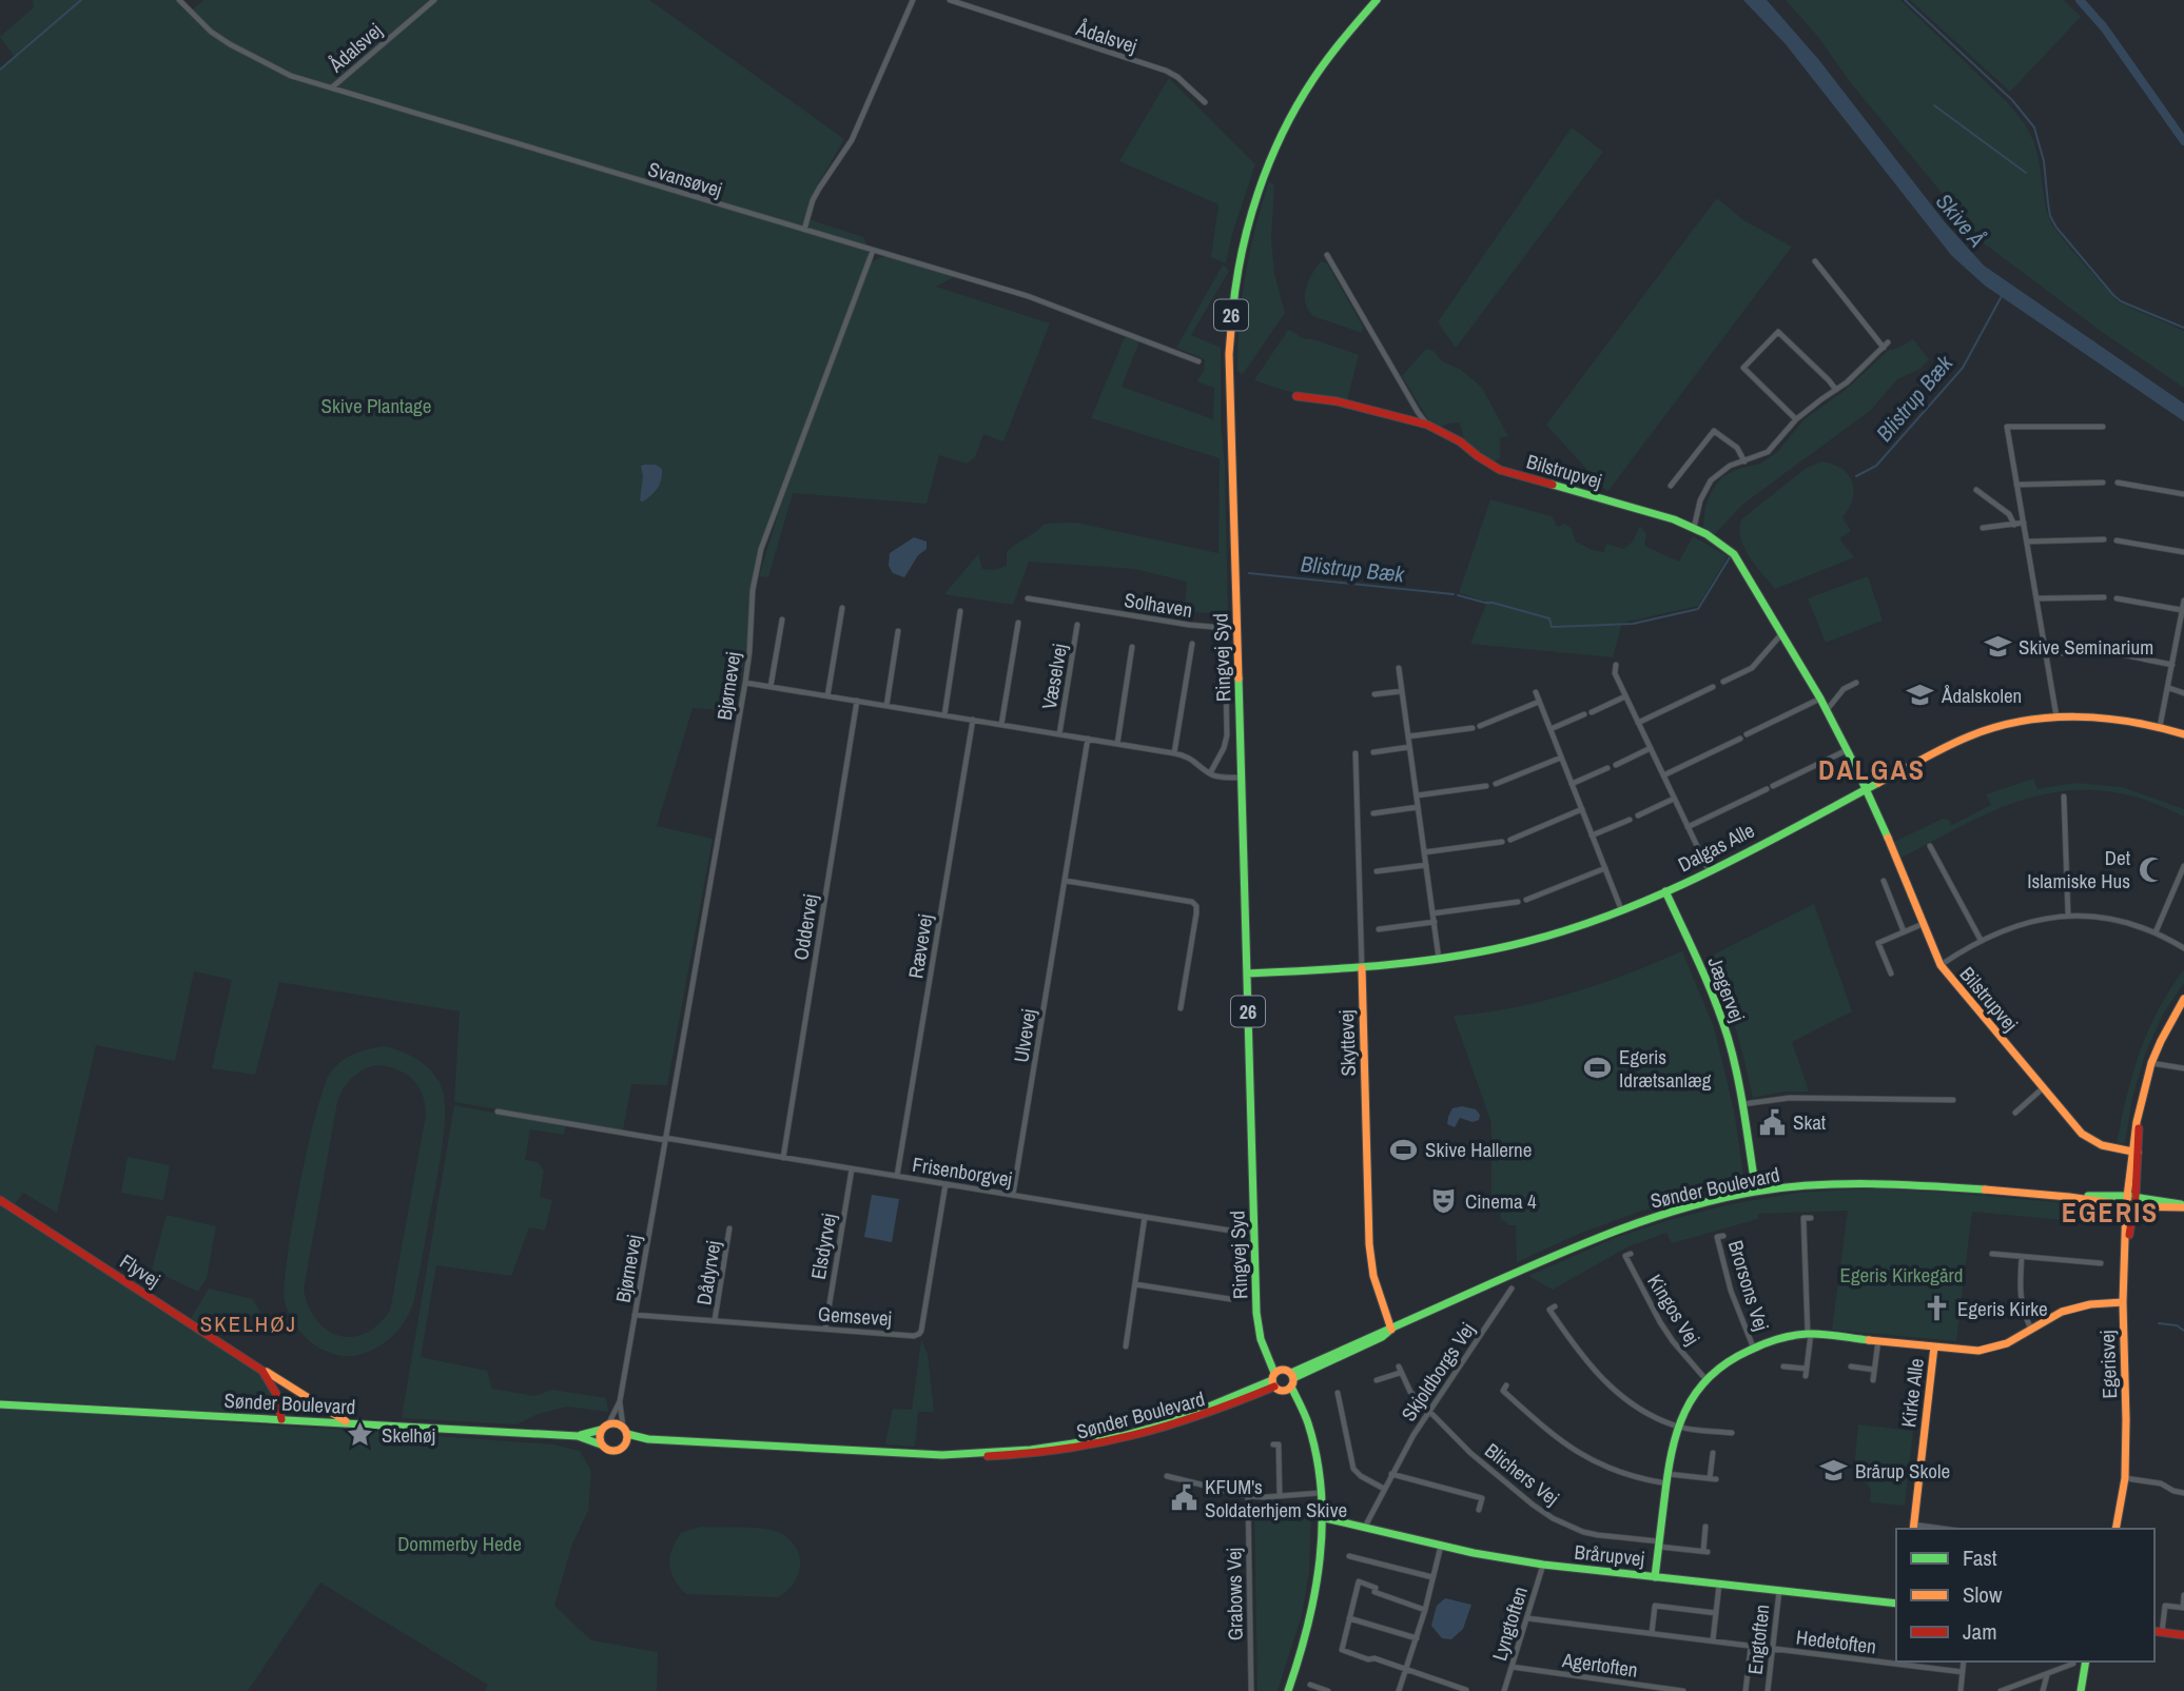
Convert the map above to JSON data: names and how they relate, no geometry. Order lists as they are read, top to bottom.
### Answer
{
  "streets": {
    "street": [
      "Ådalsvej",
      "Svansøvej",
      "26",
      "Bilstrupvej",
      "Solhaven",
      "Ringvej Syd",
      "Væselvej",
      "Bjørnevej",
      "Dalgas Alle",
      "Oddervej",
      "Rævevej",
      "Jægervej",
      "Ulvevej",
      "Skyttevej",
      "Frisenborgvej",
      "Sønder Boulevard",
      "Elsdyrvej",
      "Flyvej",
      "Dådyrvej",
      "Brorsons Vej",
      "Kingos Vej",
      "Gemsevej",
      "Egerisvej",
      "Skjoldborgs Vej",
      "Kirke Alle",
      "Blichers Vej",
      "Brårupvej",
      "Grabows Vej",
      "Lyngtoften",
      "Engtoften",
      "Hedetoften",
      "Agertoften"
    ]
  },
  "crossings": [
    ["Ådalsvej", "Svansøvej"],
    ["Svansøvej", "Bjørnevej"],
    ["Bilstrupvej", "Dalgas Alle"],
    ["Bilstrupvej", "Egerisvej"],
    ["Solhaven", "Væselvej"],
    ["Ringvej Syd", "Væselvej"],
    ["Ringvej Syd", "Dalgas Alle"],
    ["Ringvej Syd", "Frisenborgvej"],
    ["Ringvej Syd", "Sønder Boulevard"],
    ["Væselvej", "Bjørnevej"],
    ["Væselvej", "Oddervej"],
    ["Væselvej", "Rævevej"],
    ["Væselvej", "Ulvevej"],
    ["Bjørnevej", "Frisenborgvej"],
    ["Bjørnevej", "Sønder Boulevard"],
    ["Bjørnevej", "Gemsevej"],
    ["Dalgas Alle", "Jægervej"],
    ["Dalgas Alle", "Skyttevej"],
    ["Oddervej", "Frisenborgvej"],
    ["Rævevej", "Frisenborgvej"],
    ["Jægervej", "Sønder Boulevard"],
    ["Ulvevej", "Frisenborgvej"],
    ["Skyttevej", "Sønder Boulevard"],
    ["Frisenborgvej", "Elsdyrvej"],
    ["Frisenborgvej", "Gemsevej"],
    ["Sønder Boulevard", "Flyvej"],
    ["Sønder Boulevard", "Egerisvej"],
    ["Elsdyrvej", "Gemsevej"],
    ["Dådyrvej", "Gemsevej"],
    ["Skjoldborgs Vej", "Blichers Vej"],
    ["Skjoldborgs Vej", "Brårupvej"],
    ["Brårupvej", "Lyngtoften"],
    ["Brårupvej", "Engtoften"],
    ["Lyngtoften", "Hedetoften"],
    ["Lyngtoften", "Agertoften"],
    ["Engtoften", "Hedetoften"]
  ],
  "districts": ["DALGAS", "EGERIS", "SKELHØJ"],
  "water": ["Skive Å", "Blistrup Bæk"],
  "parks": ["Skive Plantage", "Egeris Kirkegård", "Dommerby Hede"],
  "places": {
    "school or university": ["Skive Seminarium", "Ådalskolen", "Brårup Skole"],
    "mosque": ["Det Islamiske Hus"],
    "sports": ["Egeris Idrætsanlæg", "Skive Hallerne"],
    "public building": ["Skat", "KFUM's Soldaterhjem Skive"],
    "theatre": ["Cinema 4"],
    "church": ["Egeris Kirke"],
    "place": ["Skelhøj"]
  },
  "legend": ["Fast", "Slow", "Jam"]
}
